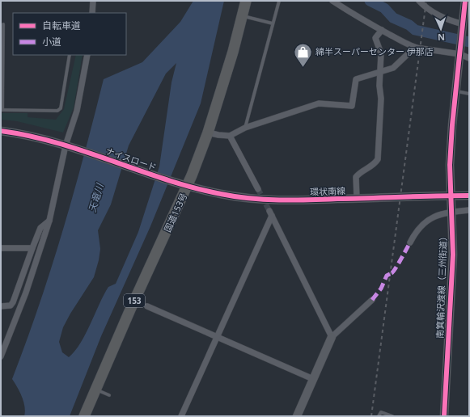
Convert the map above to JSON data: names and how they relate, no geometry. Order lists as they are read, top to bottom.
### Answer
{
  "streets": {
    "highway": ["国道153号", "153"],
    "street": ["ナイスロード", "環状南線", "南箕輪沢渡線（三州街道）"]
  },
  "crossings": [
    ["ナイスロード", "環状南線"],
    ["ナイスロード", "国道153号"],
    ["環状南線", "国道153号"],
    ["環状南線", "南箕輪沢渡線（三州街道）"]
  ],
  "water": ["天竜川"],
  "places": {
    "shop": ["綿半スーパーセンター 伊那店"]
  },
  "legend": ["自転車道", "小道"],
  "north": "bottom"
}
